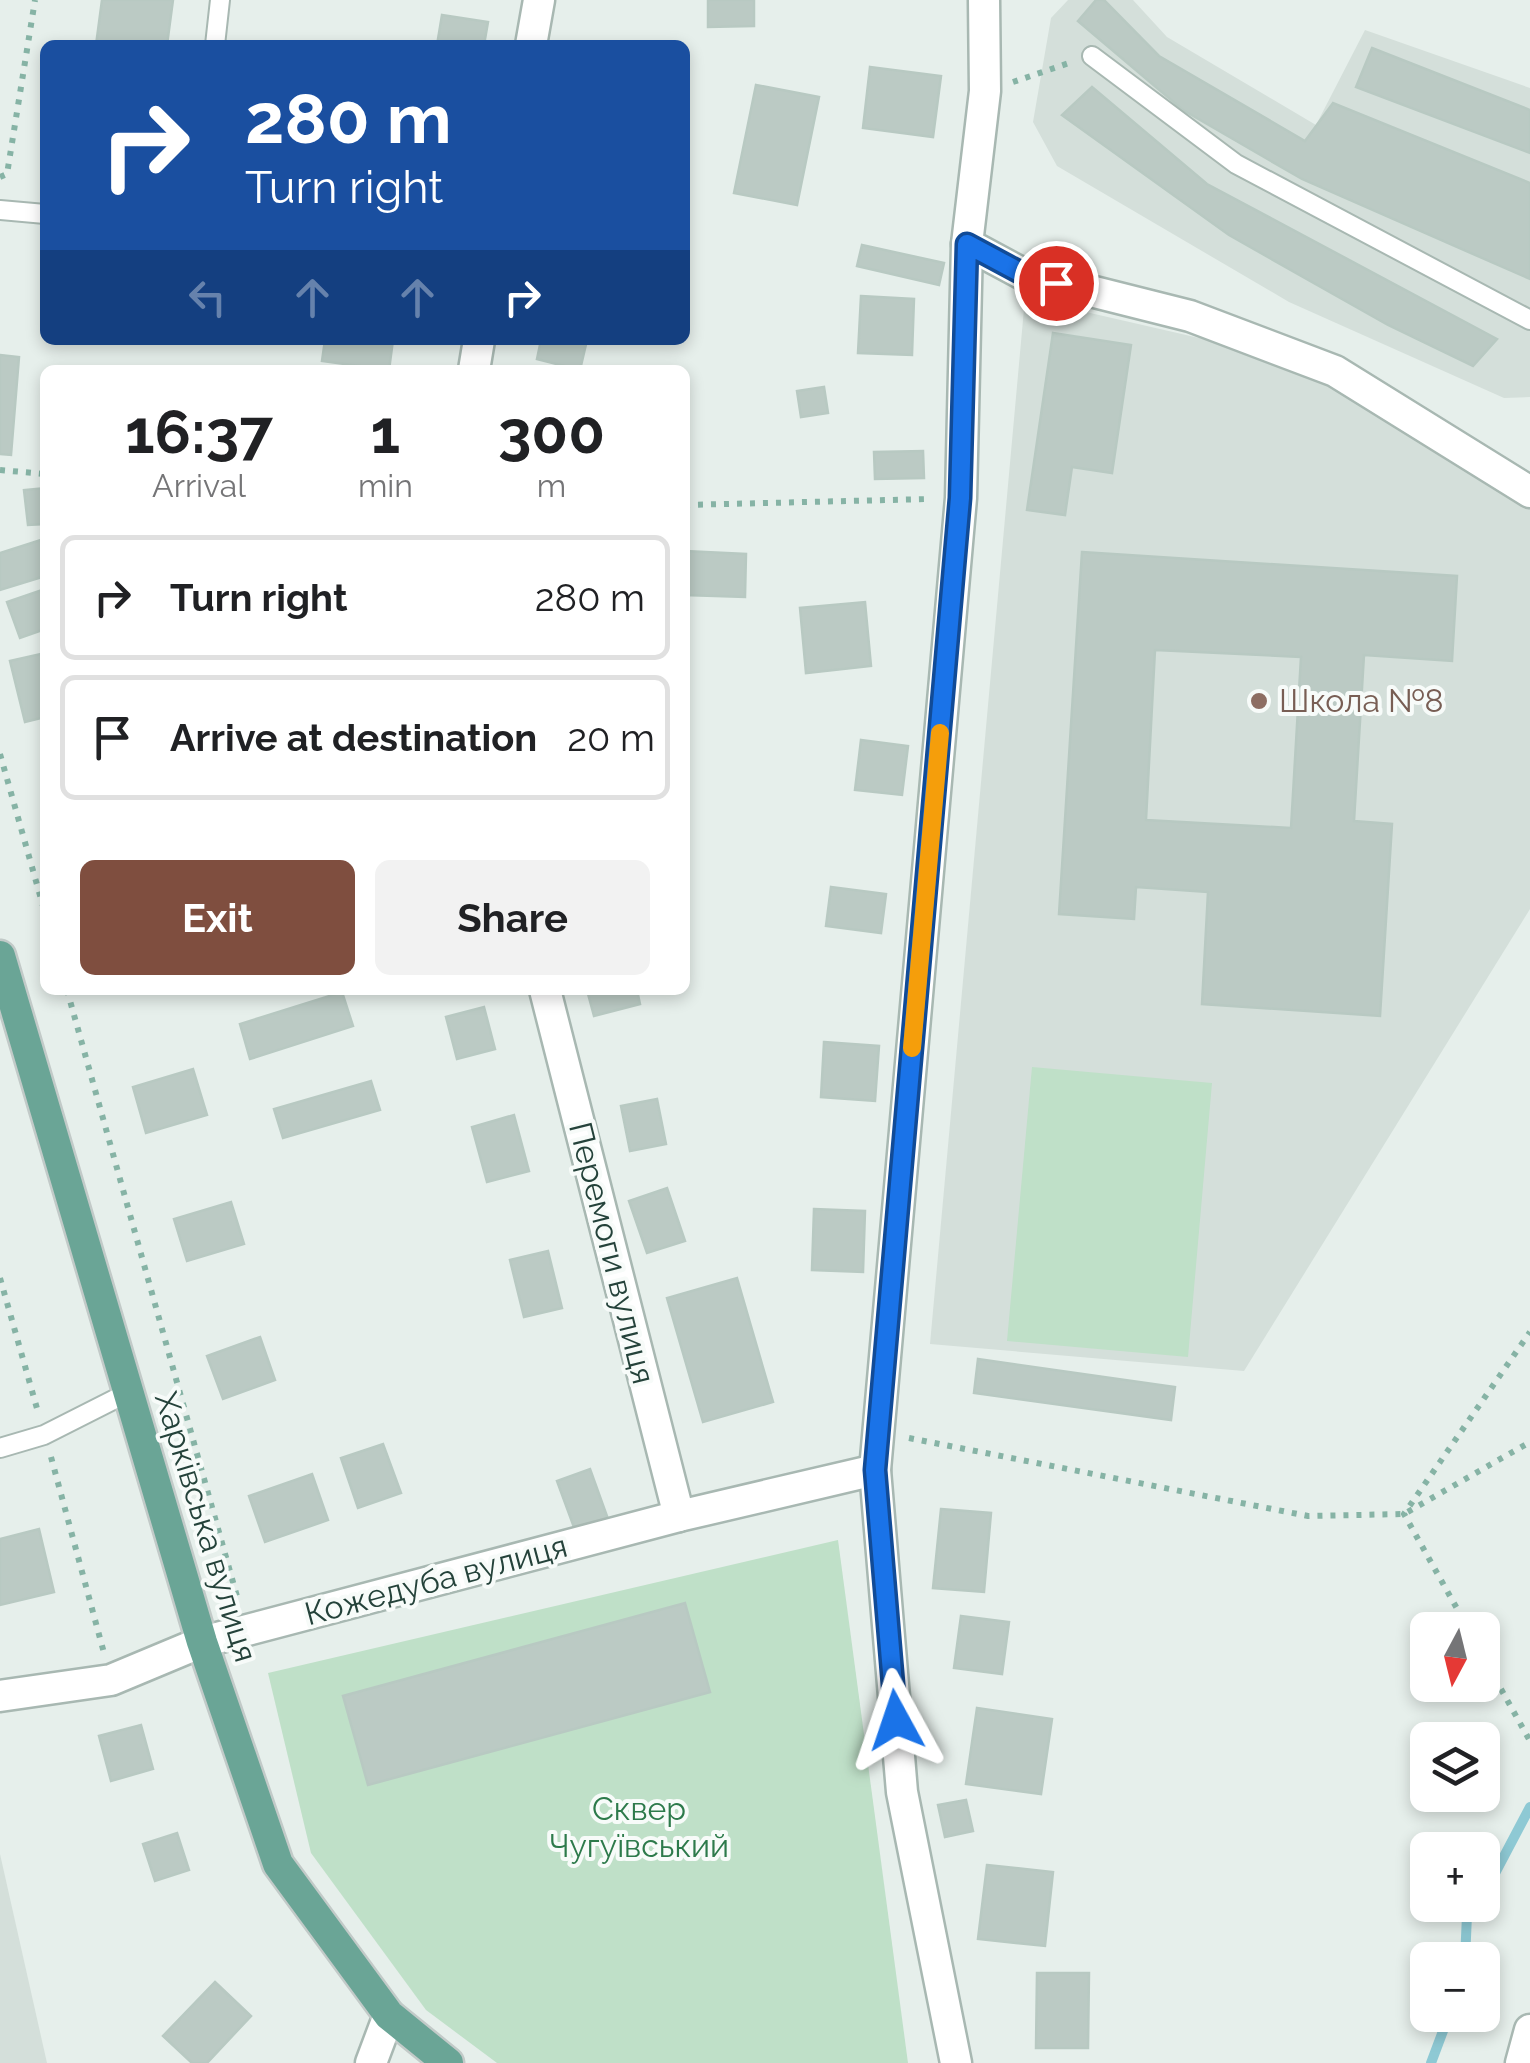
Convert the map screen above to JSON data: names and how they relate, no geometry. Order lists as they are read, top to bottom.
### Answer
{
  "streets": {
    "main road": ["Харківська вулиця"],
    "street": ["Перемоги вулиця", "Кожедуба вулиця"]
  },
  "crossings": [
    ["Перемоги вулиця", "Кожедуба вулиця"],
    ["Харківська вулиця", "Кожедуба вулиця"]
  ],
  "parks": ["Сквер Чугуївський"],
  "places": ["Школа №8"],
  "north": "bottom",
  "page": {
    "turn": ["280 m", "Turn right"],
    "eta": [
      "16:37",
      "Arrival",
      "1",
      "min",
      "300",
      "m"
    ],
    "list": [
      {
        "name": "Turn right",
        "value": "280 m"
      },
      {
        "name": "Arrive at destination",
        "value": "20 m"
      }
    ],
    "buttons": ["Exit", "Share"],
    "map_buttons": ["+", "−"]
  }
}
